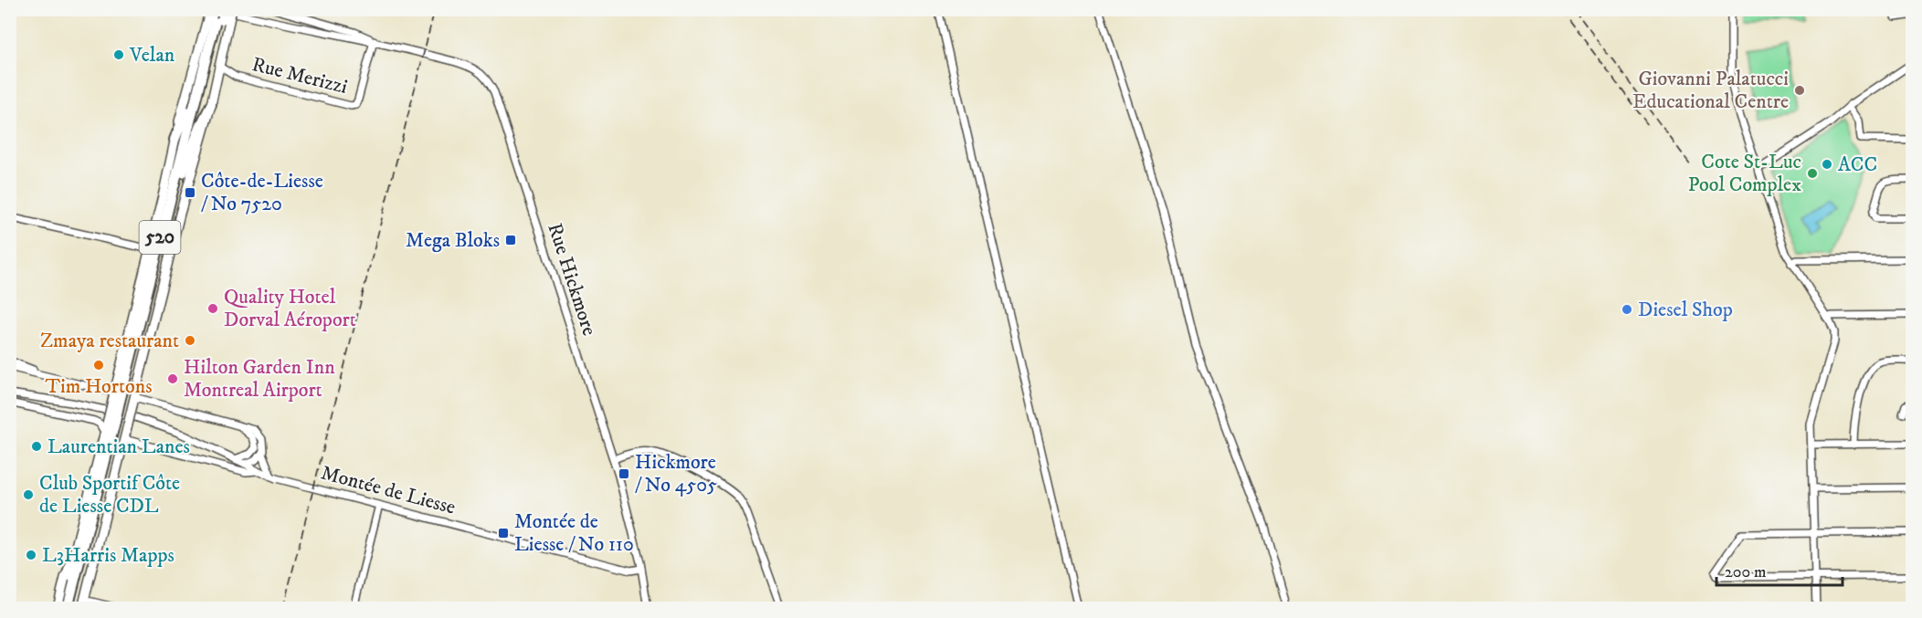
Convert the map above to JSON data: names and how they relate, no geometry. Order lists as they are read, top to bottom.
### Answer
{
  "streets": {
    "highway": ["520"],
    "street": ["Rue Merizzi", "Rue Hickmore", "Montée de Liesse"]
  },
  "crossings": [
    ["Rue Merizzi", "Rue Hickmore"],
    ["Rue Hickmore", "Montée de Liesse"]
  ],
  "places": {
    "other": [
      "Velan",
      "Giovanni Palatucci Educational Centre",
      "ACC",
      "Cote St-Luc Pool Complex",
      "Quality Hotel Dorval Aéroport",
      "Diesel Shop",
      "Zmaya restaurant",
      "Tim Hortons",
      "Hilton Garden Inn Montreal Airport",
      "Laurentian Lanes",
      "Club Sportif Côte de Liesse CDL",
      "L3Harris Mapps"
    ],
    "transit": [
      "Côte-de-Liesse / No 7520",
      "Mega Bloks",
      "Hickmore / No 4505",
      "Montée de Liesse / No 110"
    ]
  },
  "scale_bar": "200 m"
}
